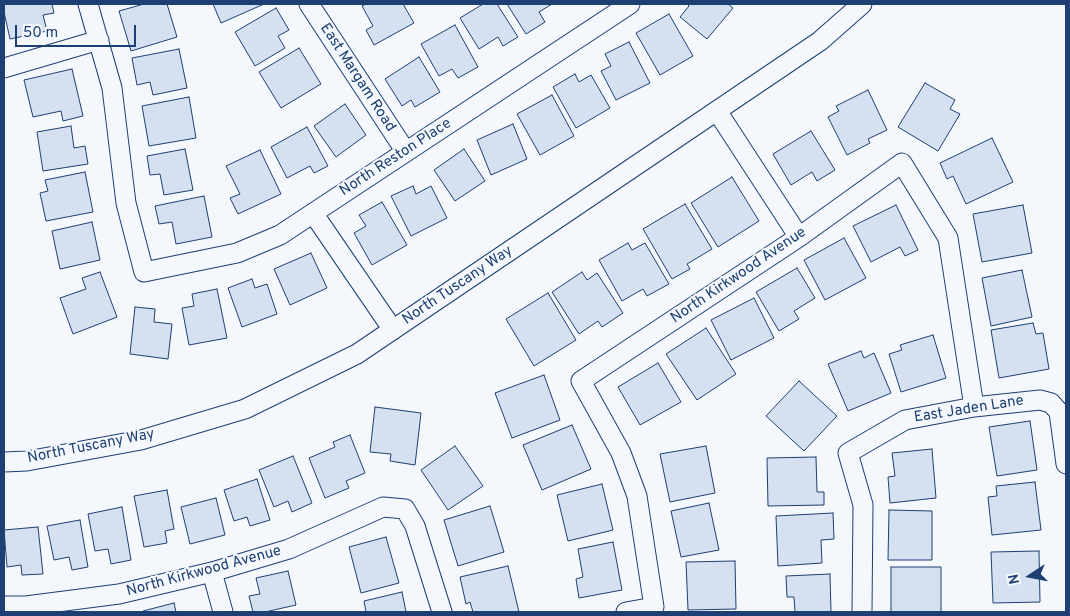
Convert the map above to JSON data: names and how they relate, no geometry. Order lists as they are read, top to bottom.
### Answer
{
  "streets": {
    "street": [
      "East Margam Road",
      "North Reston Place",
      "North Kirkwood Avenue",
      "North Tuscany Way",
      "East Jaden Lane"
    ]
  },
  "crossings": [
    ["East Margam Road", "North Reston Place"],
    ["North Kirkwood Avenue", "East Jaden Lane"]
  ],
  "scale_bar": "50 m",
  "north": "left"
}
